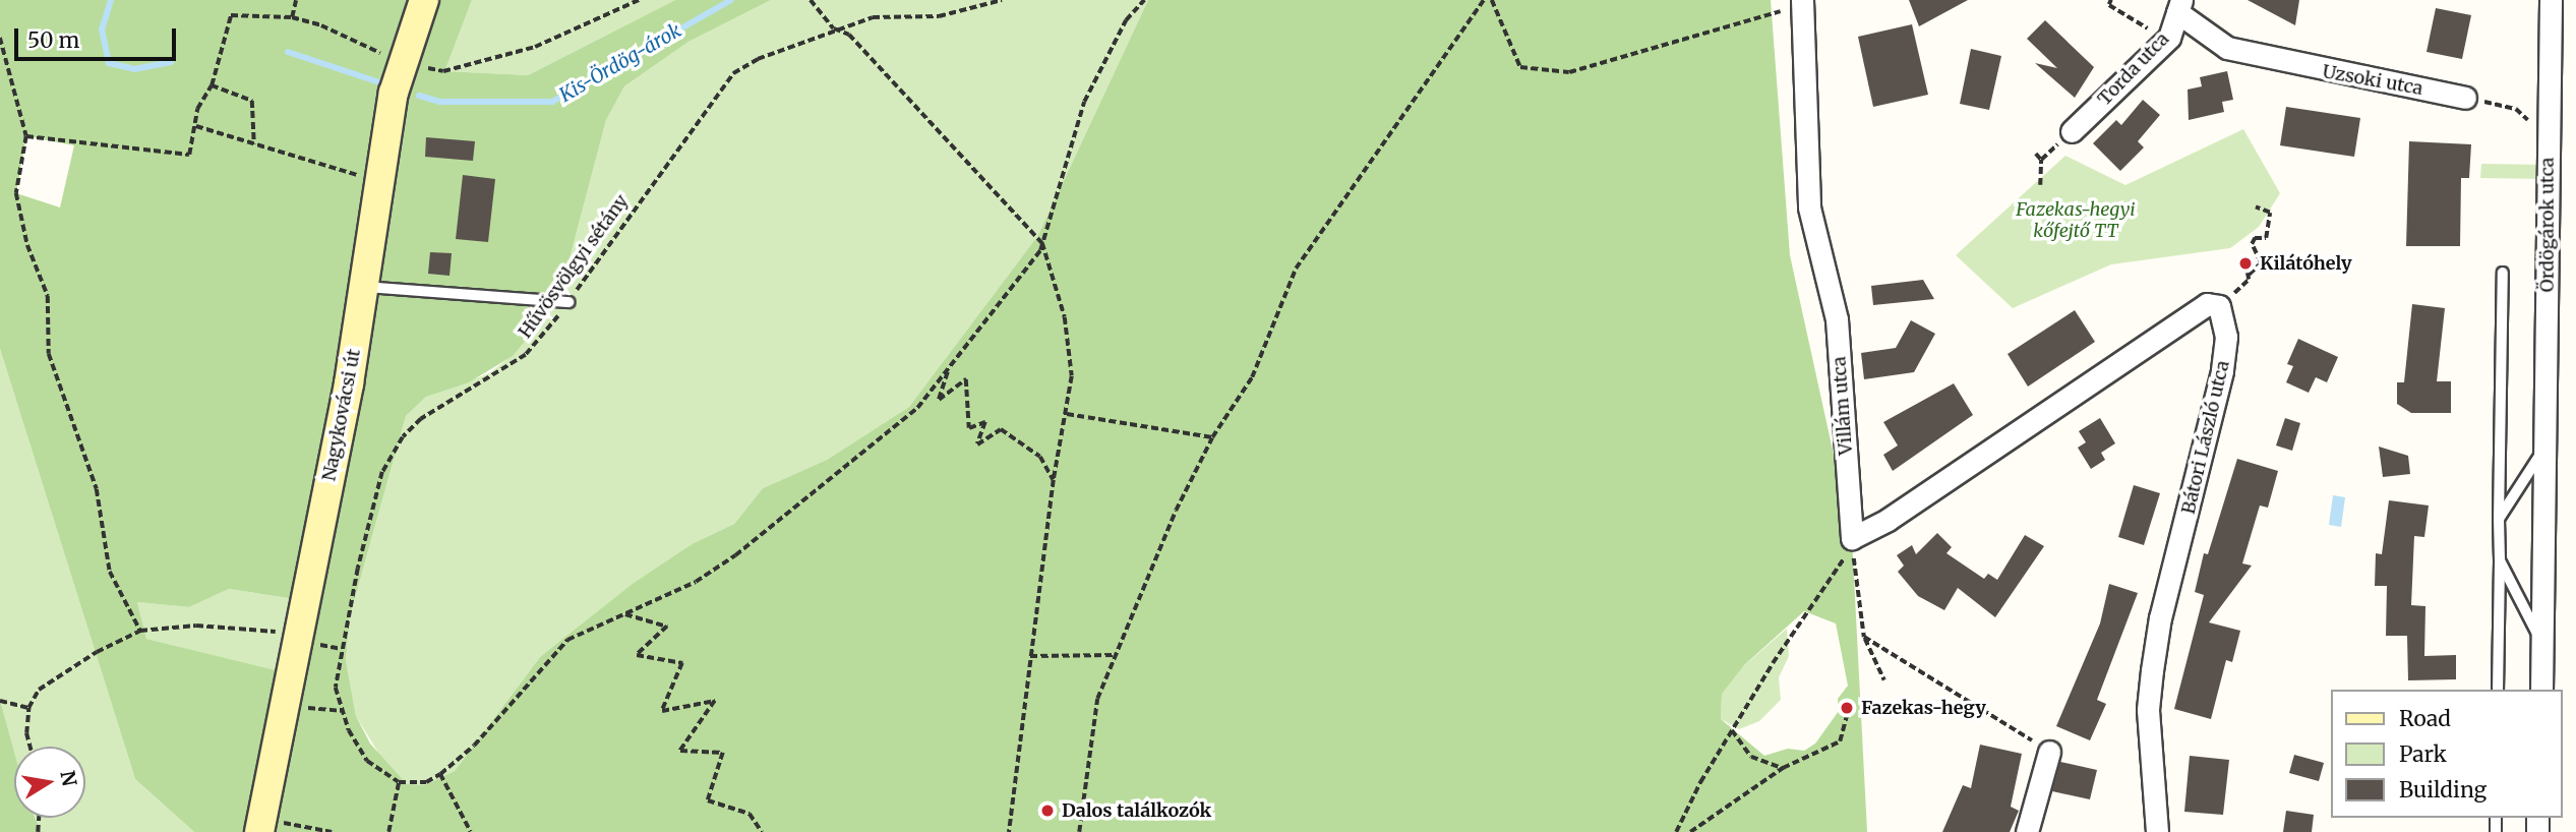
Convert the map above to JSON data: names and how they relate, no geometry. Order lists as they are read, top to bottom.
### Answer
{
  "streets": {
    "street": [
      "Torda utca",
      "Uzsoki utca",
      "Ördögárok utca",
      "Villám utca",
      "Nagykovácsi út",
      "Bátori László utca"
    ],
    "path": ["Hűvösvölgyi sétány"]
  },
  "crossings": [
    ["Torda utca", "Uzsoki utca"],
    ["Villám utca", "Bátori László utca"]
  ],
  "water": ["Kis-Ördög-árok"],
  "parks": ["Fazekas-hegyi kőfejtő TT"],
  "places": ["Kilátóhely", "Fazekas-hegy", "Dalos találkozók"],
  "legend": ["Road", "Park", "Building"],
  "scale_bar": "50 m",
  "north": "right"
}
